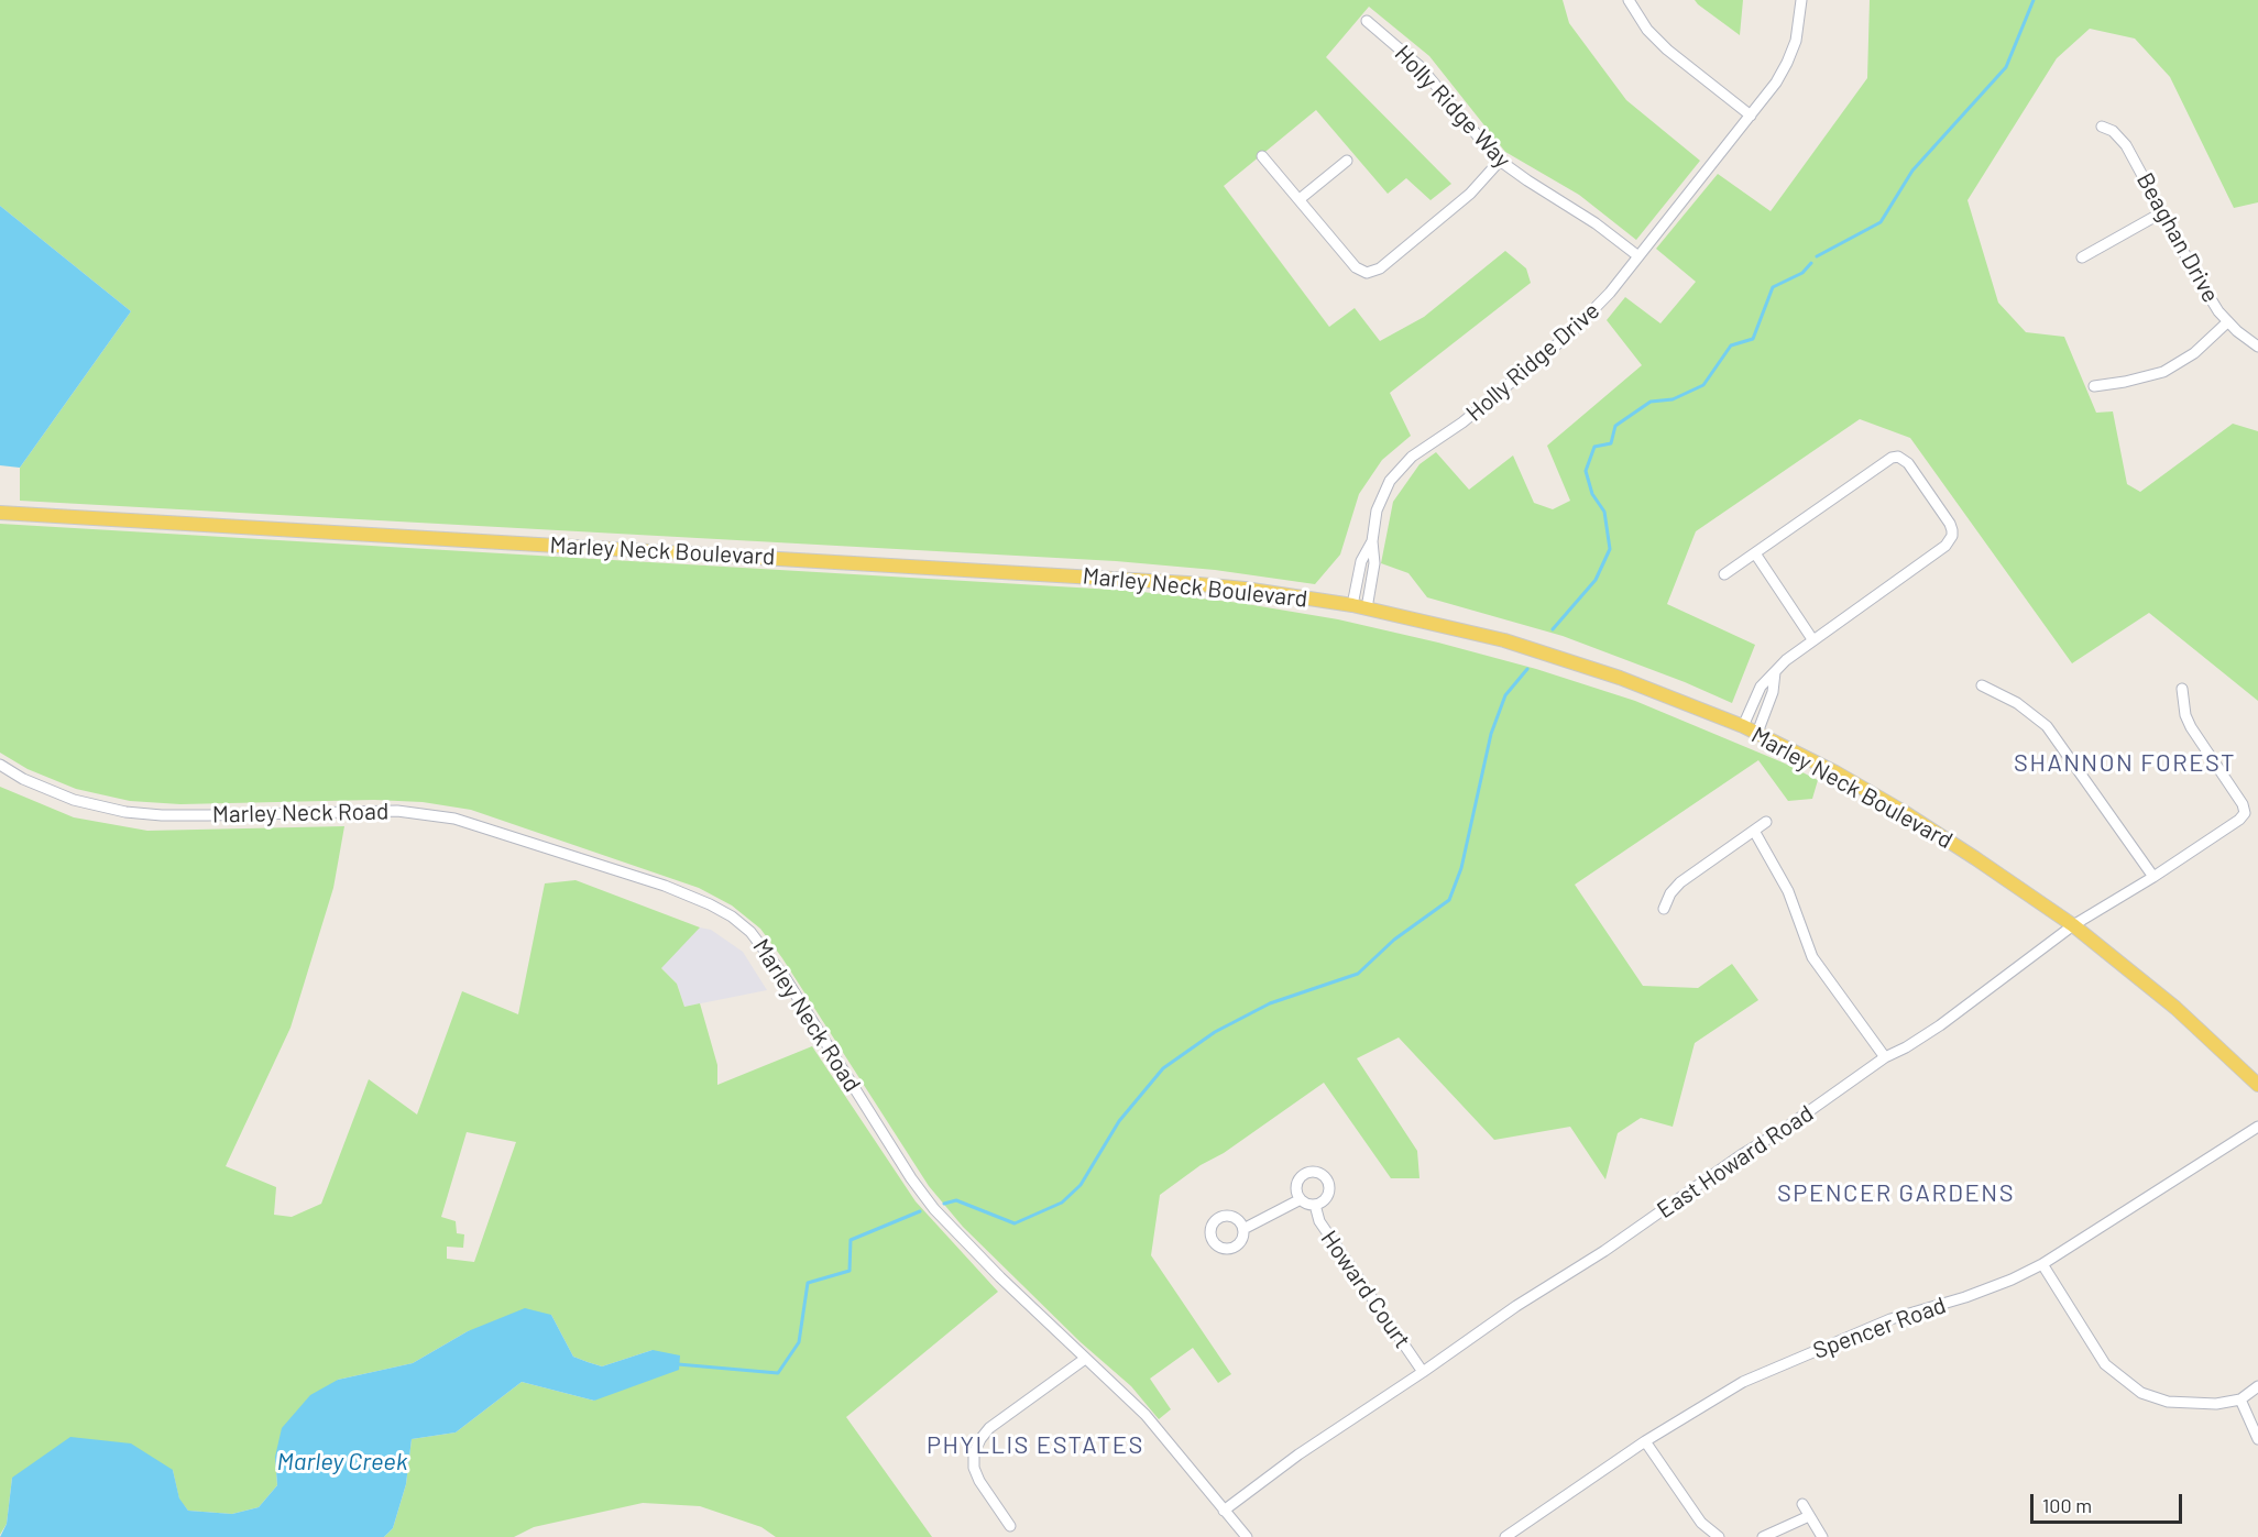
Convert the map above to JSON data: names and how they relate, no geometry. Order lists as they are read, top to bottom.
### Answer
{
  "streets": {
    "main road": ["Marley Neck Boulevard"],
    "street": [
      "Holly Ridge Way",
      "Beaghan Drive",
      "Holly Ridge Drive",
      "Marley Neck Road",
      "East Howard Road",
      "Howard Court",
      "Spencer Road"
    ]
  },
  "crossings": [
    ["Holly Ridge Way", "Holly Ridge Drive"],
    ["Holly Ridge Drive", "Marley Neck Boulevard"],
    ["Marley Neck Boulevard", "East Howard Road"],
    ["Marley Neck Road", "East Howard Road"],
    ["East Howard Road", "Howard Court"]
  ],
  "districts": ["SHANNON FOREST", "SPENCER GARDENS", "PHYLLIS ESTATES"],
  "water": ["Marley Creek"],
  "scale_bar": "100 m"
}
